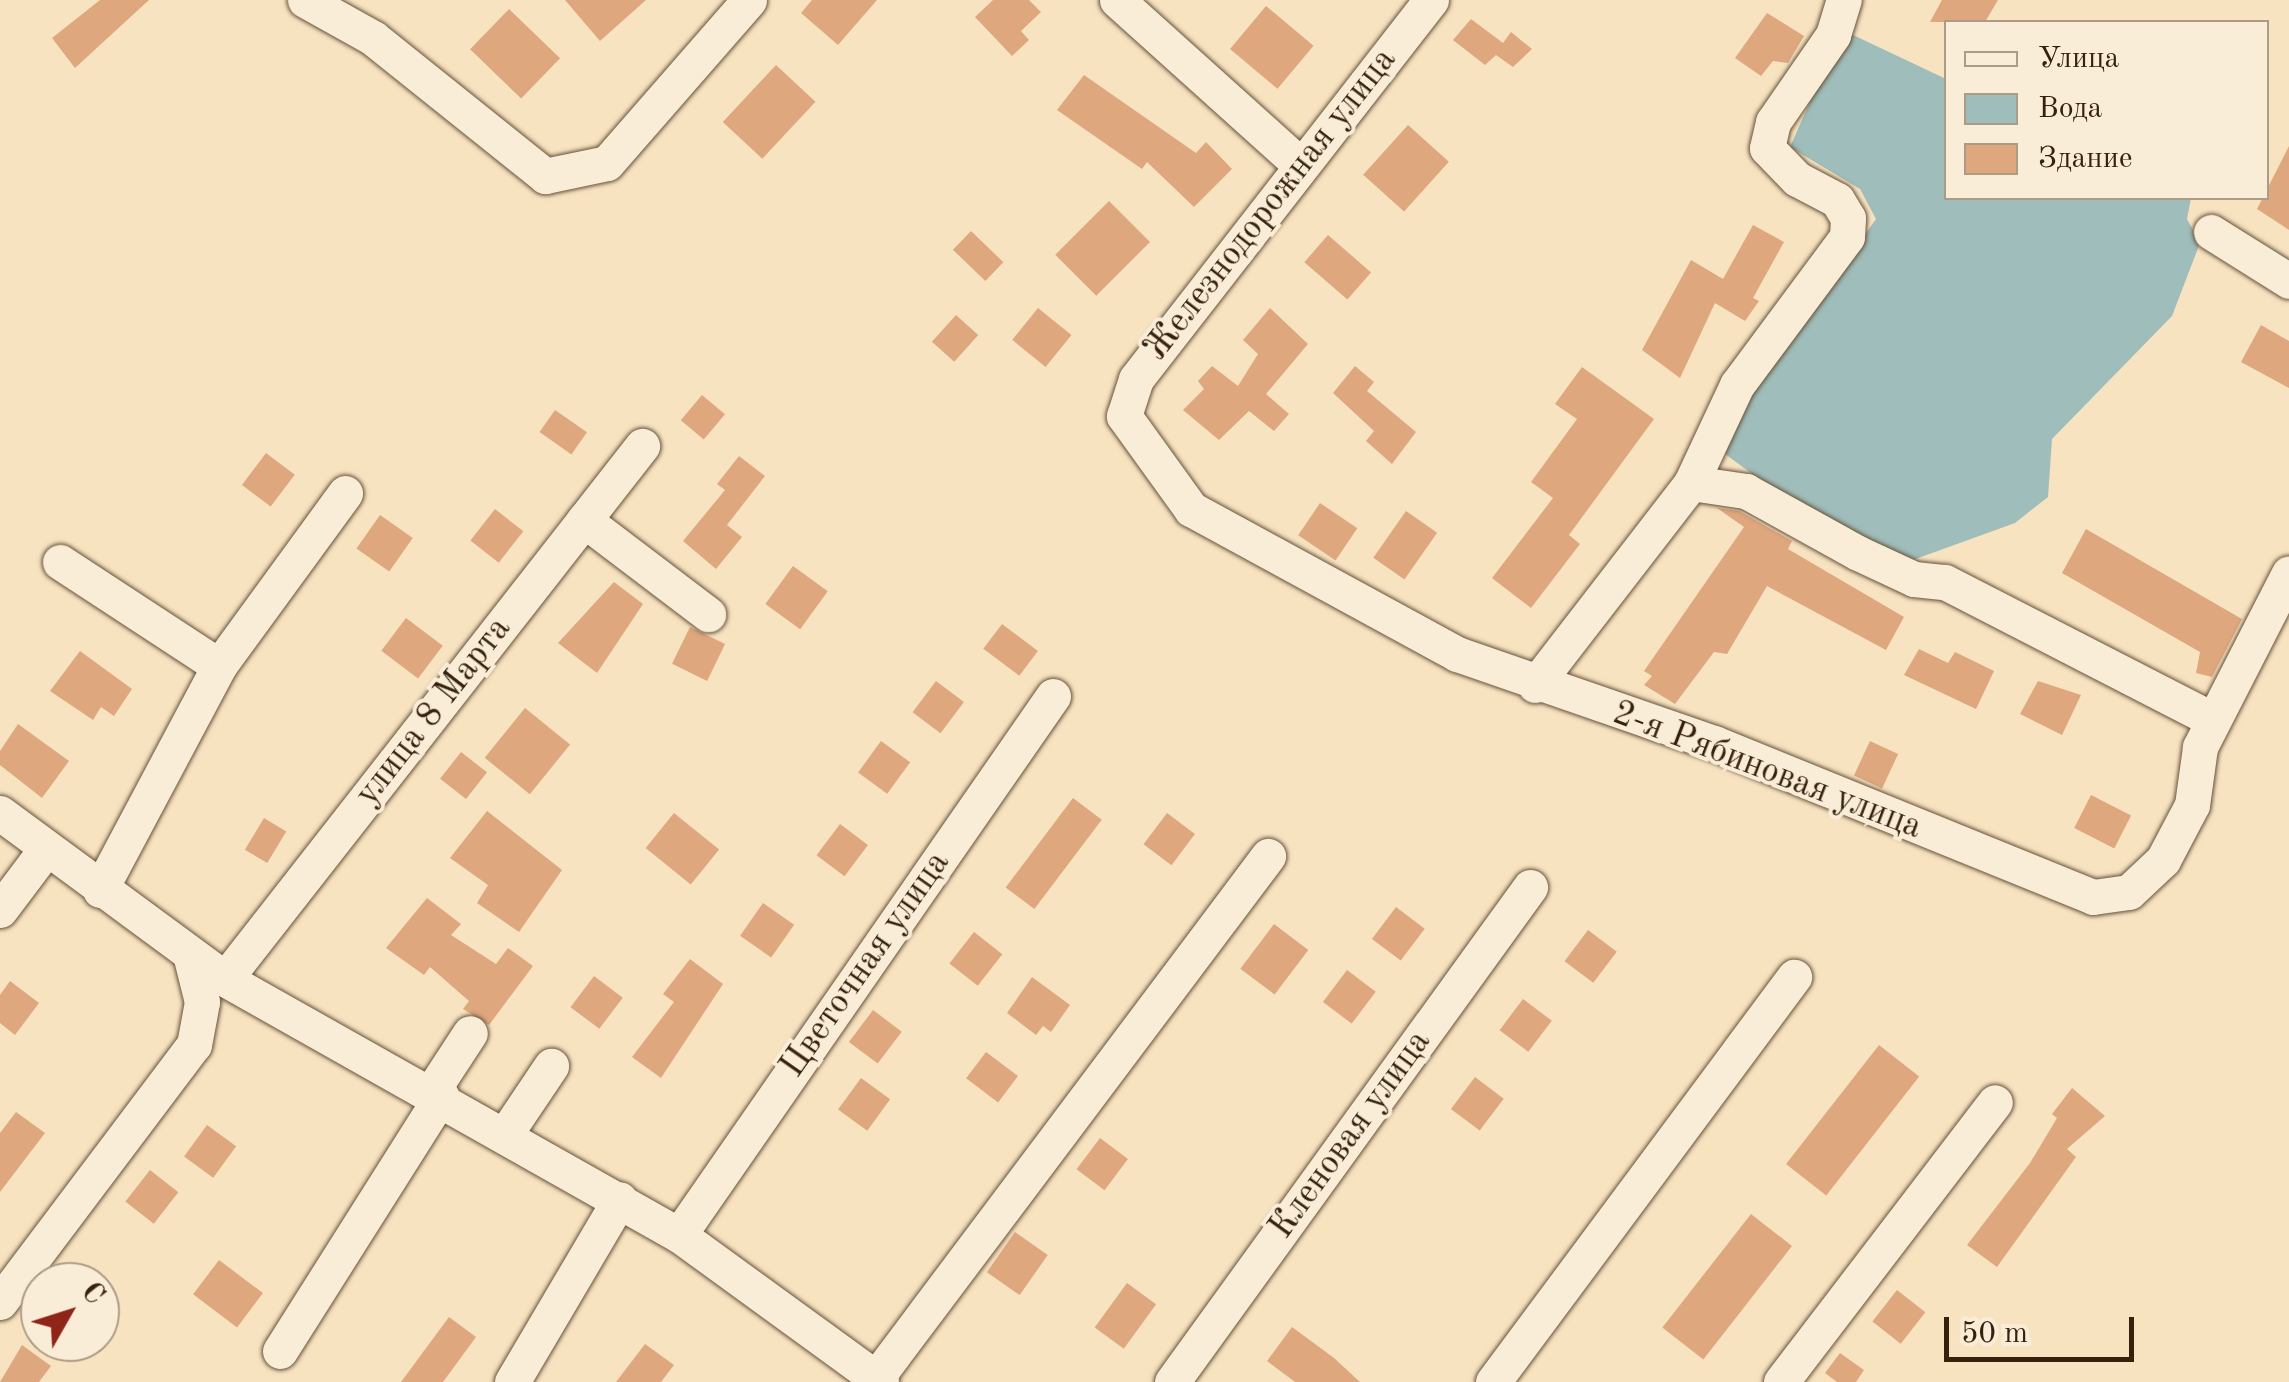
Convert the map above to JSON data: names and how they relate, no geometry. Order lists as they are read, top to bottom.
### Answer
{
  "streets": {
    "street": [
      "Железнодорожная улица",
      "улица 8 Марта",
      "2-я Рябиновая улица",
      "Цветочная улица",
      "Кленовая улица"
    ]
  },
  "crossings": [
    ["Железнодорожная улица", "2-я Рябиновая улица"]
  ],
  "legend": ["Улица", "Вода", "Здание"],
  "scale_bar": "50 m",
  "north": "top right"
}
